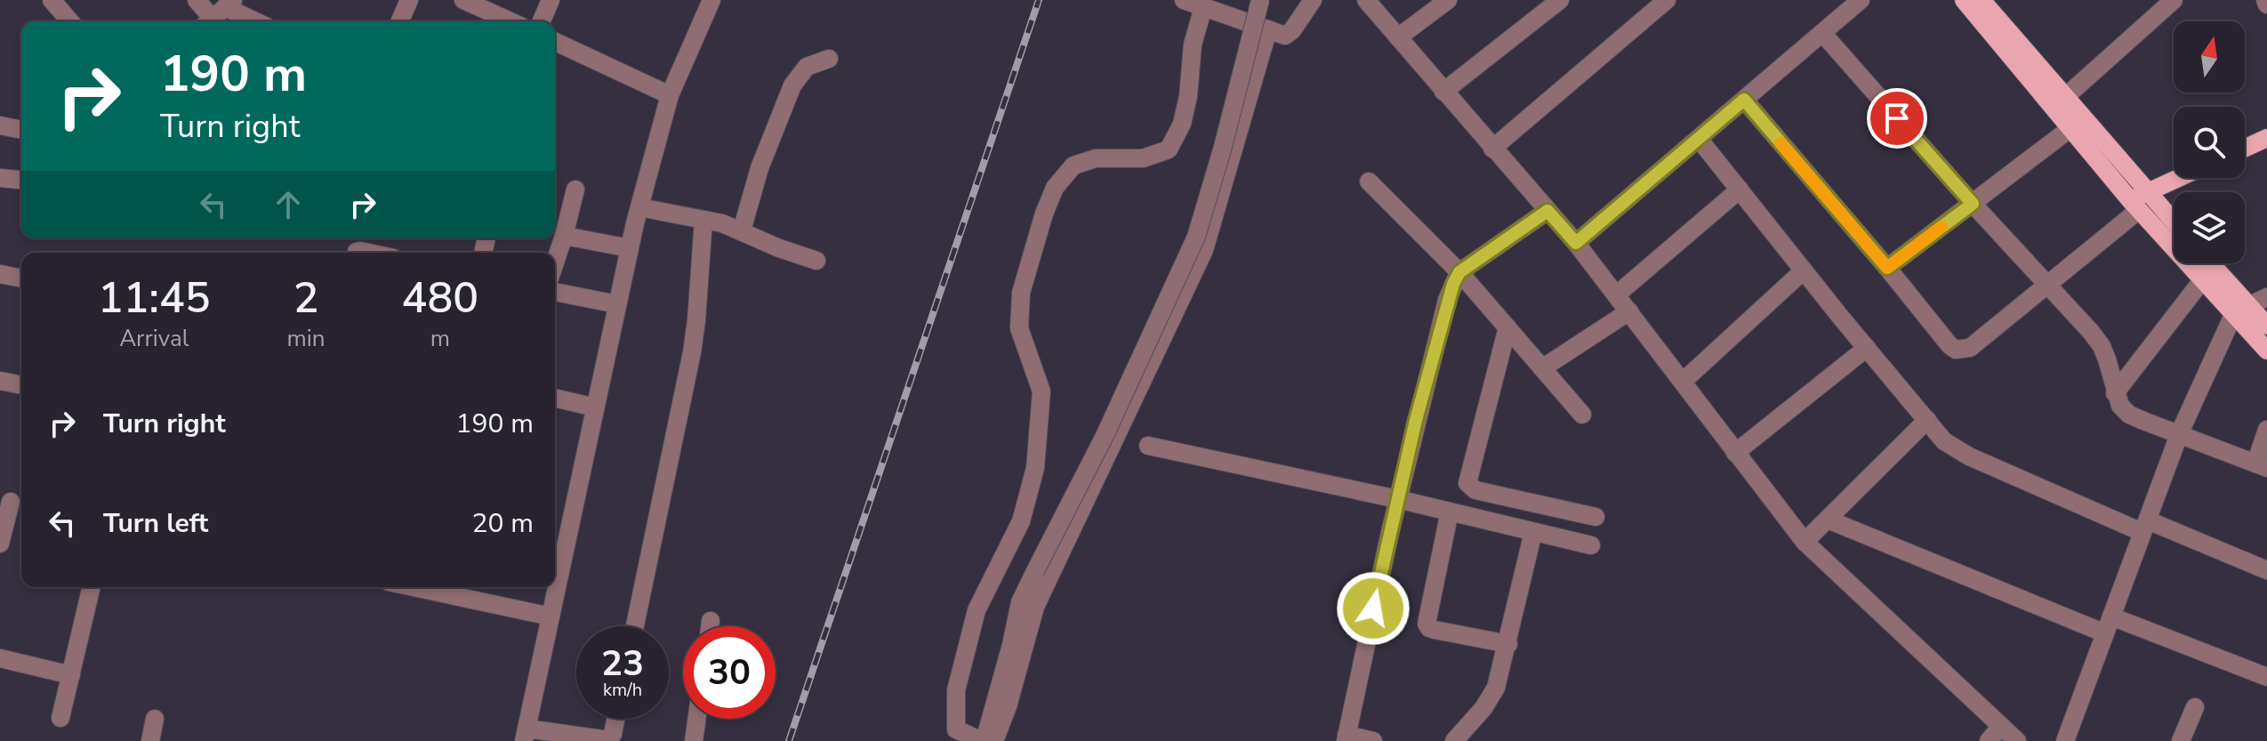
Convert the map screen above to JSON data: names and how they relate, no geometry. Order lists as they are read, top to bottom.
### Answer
{
  "north": "top",
  "page": {
    "turn": ["190 m", "Turn right"],
    "eta": [
      "11:45",
      "Arrival",
      "2",
      "min",
      "480",
      "m"
    ],
    "list": [
      {
        "name": "Turn right",
        "value": "190 m"
      },
      {
        "name": "Turn left",
        "value": "20 m"
      }
    ],
    "speed": "23 km/h",
    "limit": "30"
  }
}
